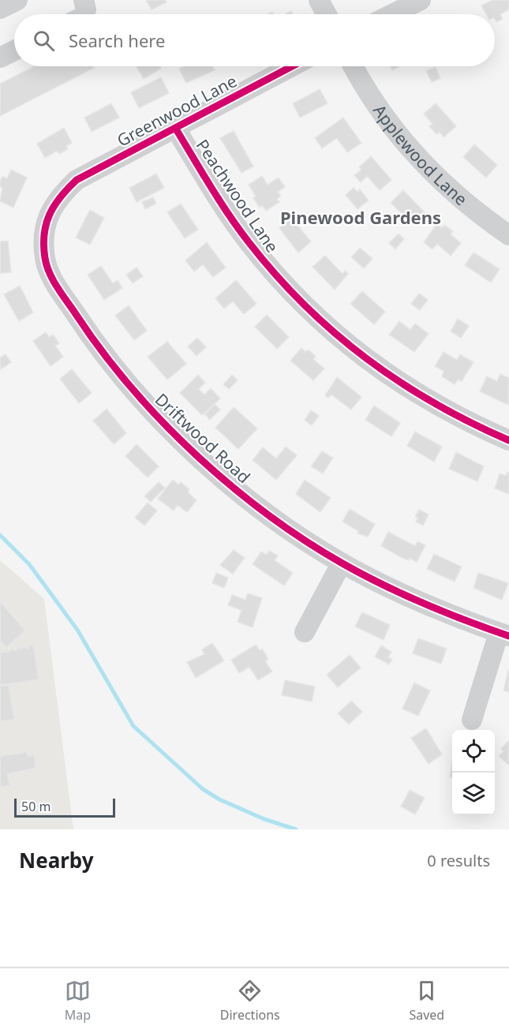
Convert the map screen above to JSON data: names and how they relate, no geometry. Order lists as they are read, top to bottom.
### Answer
{
  "streets": {
    "street": [
      "Greenwood Lane",
      "Applewood Lane",
      "Peachwood Lane",
      "Driftwood Road"
    ]
  },
  "crossings": [
    ["Greenwood Lane", "Peachwood Lane"],
    ["Greenwood Lane", "Driftwood Road"]
  ],
  "districts": ["Pinewood Gardens"],
  "scale_bar": "50 m",
  "page": {
    "search": "Search here",
    "scale": "50 m",
    "heading": ["Nearby", "0 results"],
    "nav": ["Map", "Directions", "Saved"]
  }
}
